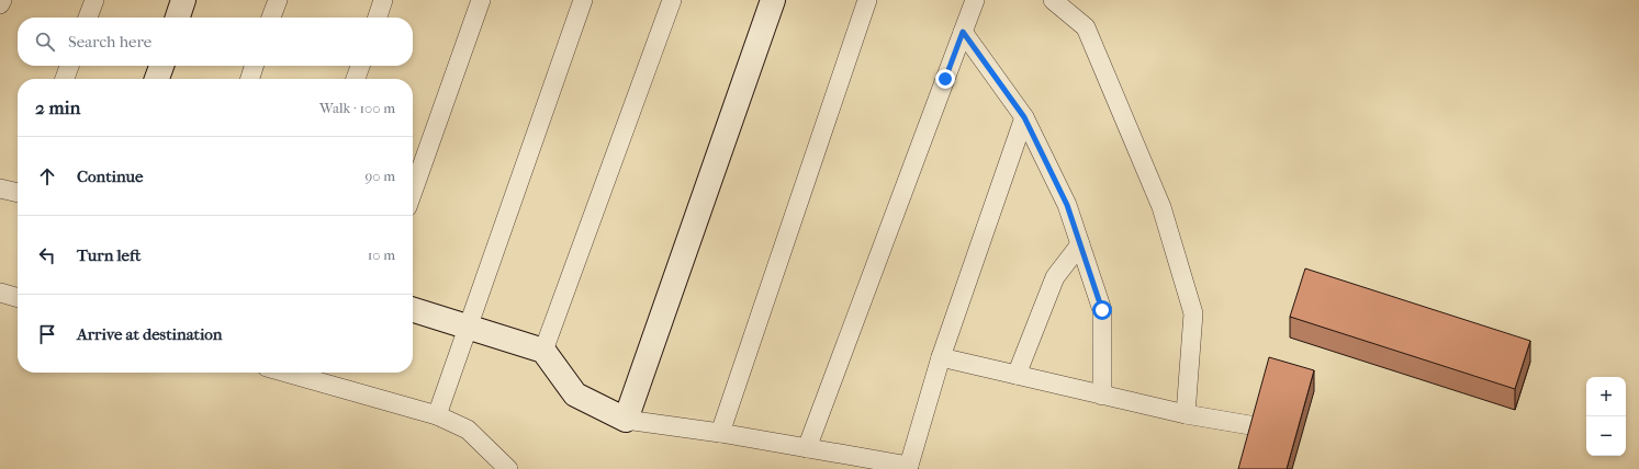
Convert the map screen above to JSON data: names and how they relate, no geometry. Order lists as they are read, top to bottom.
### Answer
{
  "page": {
    "search": "Search here",
    "heading": ["2 min", "Walk · 100 m"],
    "list": [
      ["Continue", "90 m"],
      ["Turn left", "10 m"],
      "Arrive at destination"
    ],
    "map_buttons": ["+", "−"]
  }
}
